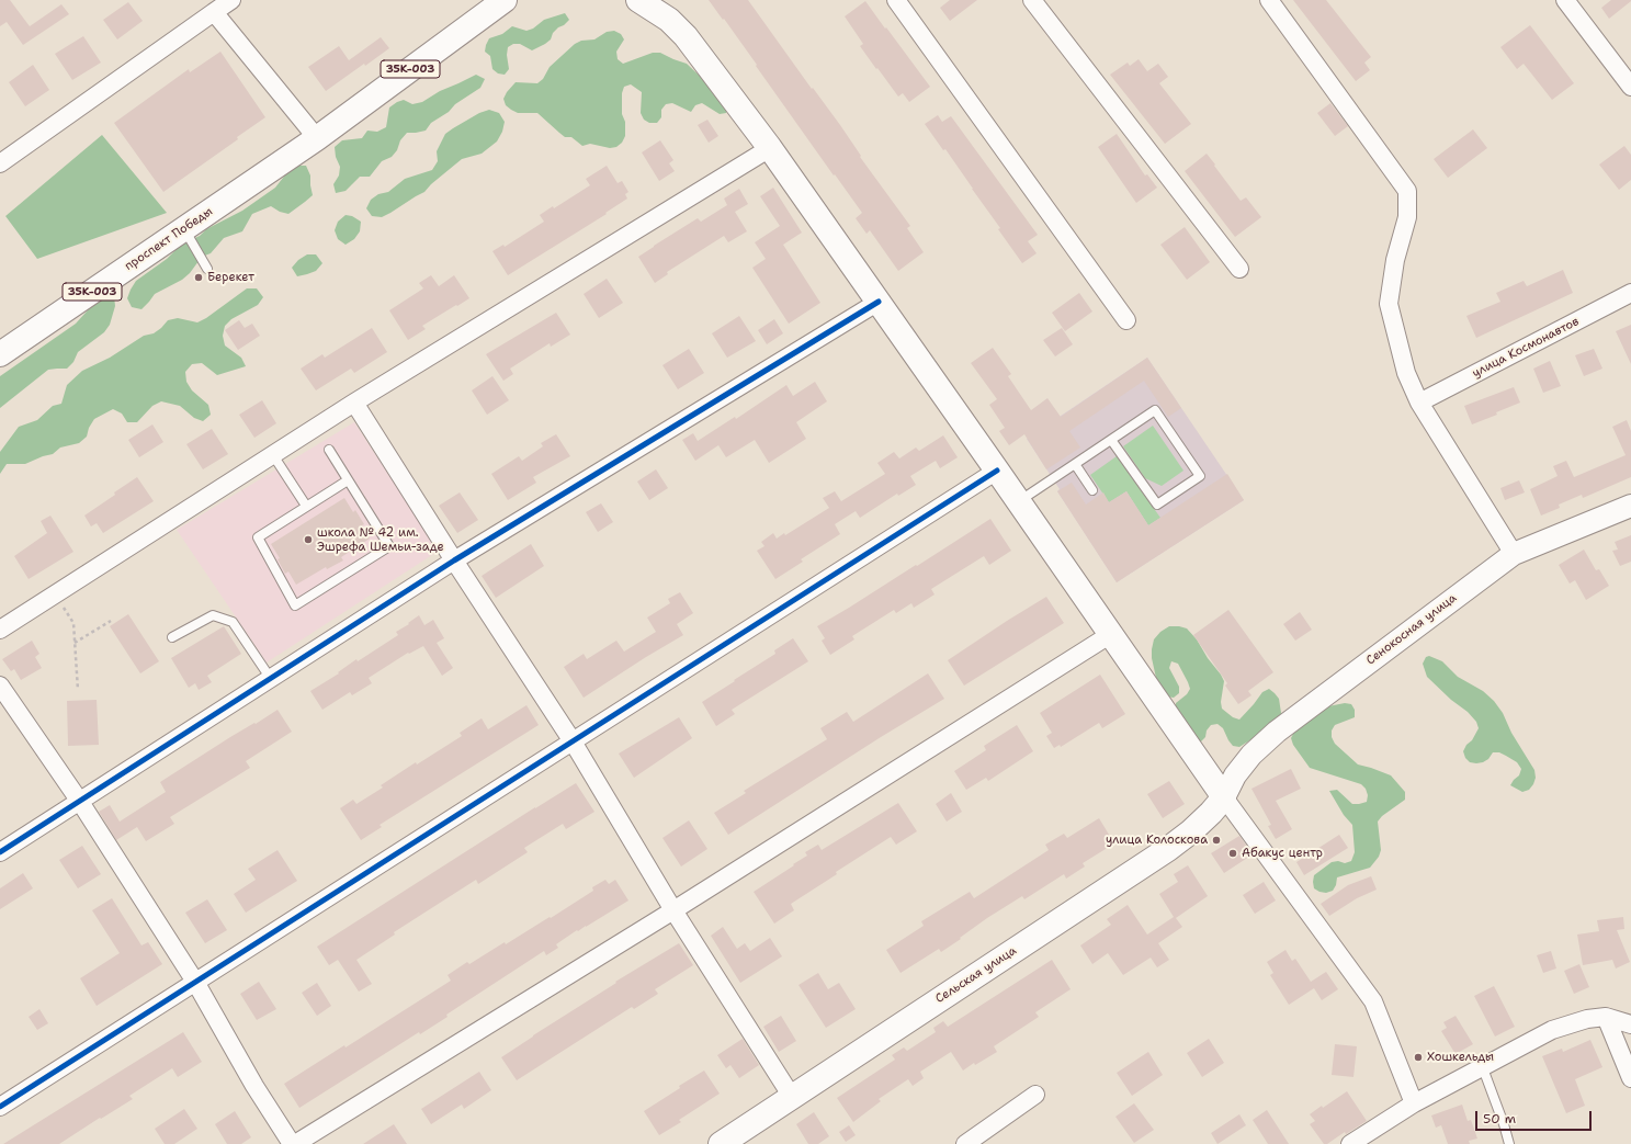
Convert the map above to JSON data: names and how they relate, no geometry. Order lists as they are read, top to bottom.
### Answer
{
  "streets": {
    "main road": ["35К-003", "проспект Победы", "Сельская улица"],
    "street": ["улица Космонавтов", "Сенокосная улица"]
  },
  "crossings": [
    ["35К-003", "проспект Победы"],
    ["Сенокосная улица", "Сельская улица"]
  ],
  "places": [
    "Берекет",
    "школа № 42 им. Эшрефа Шемьи-заде",
    "улица Колоскова",
    "Абакус центр",
    "Хошкельды"
  ],
  "scale_bar": "50 m"
}
